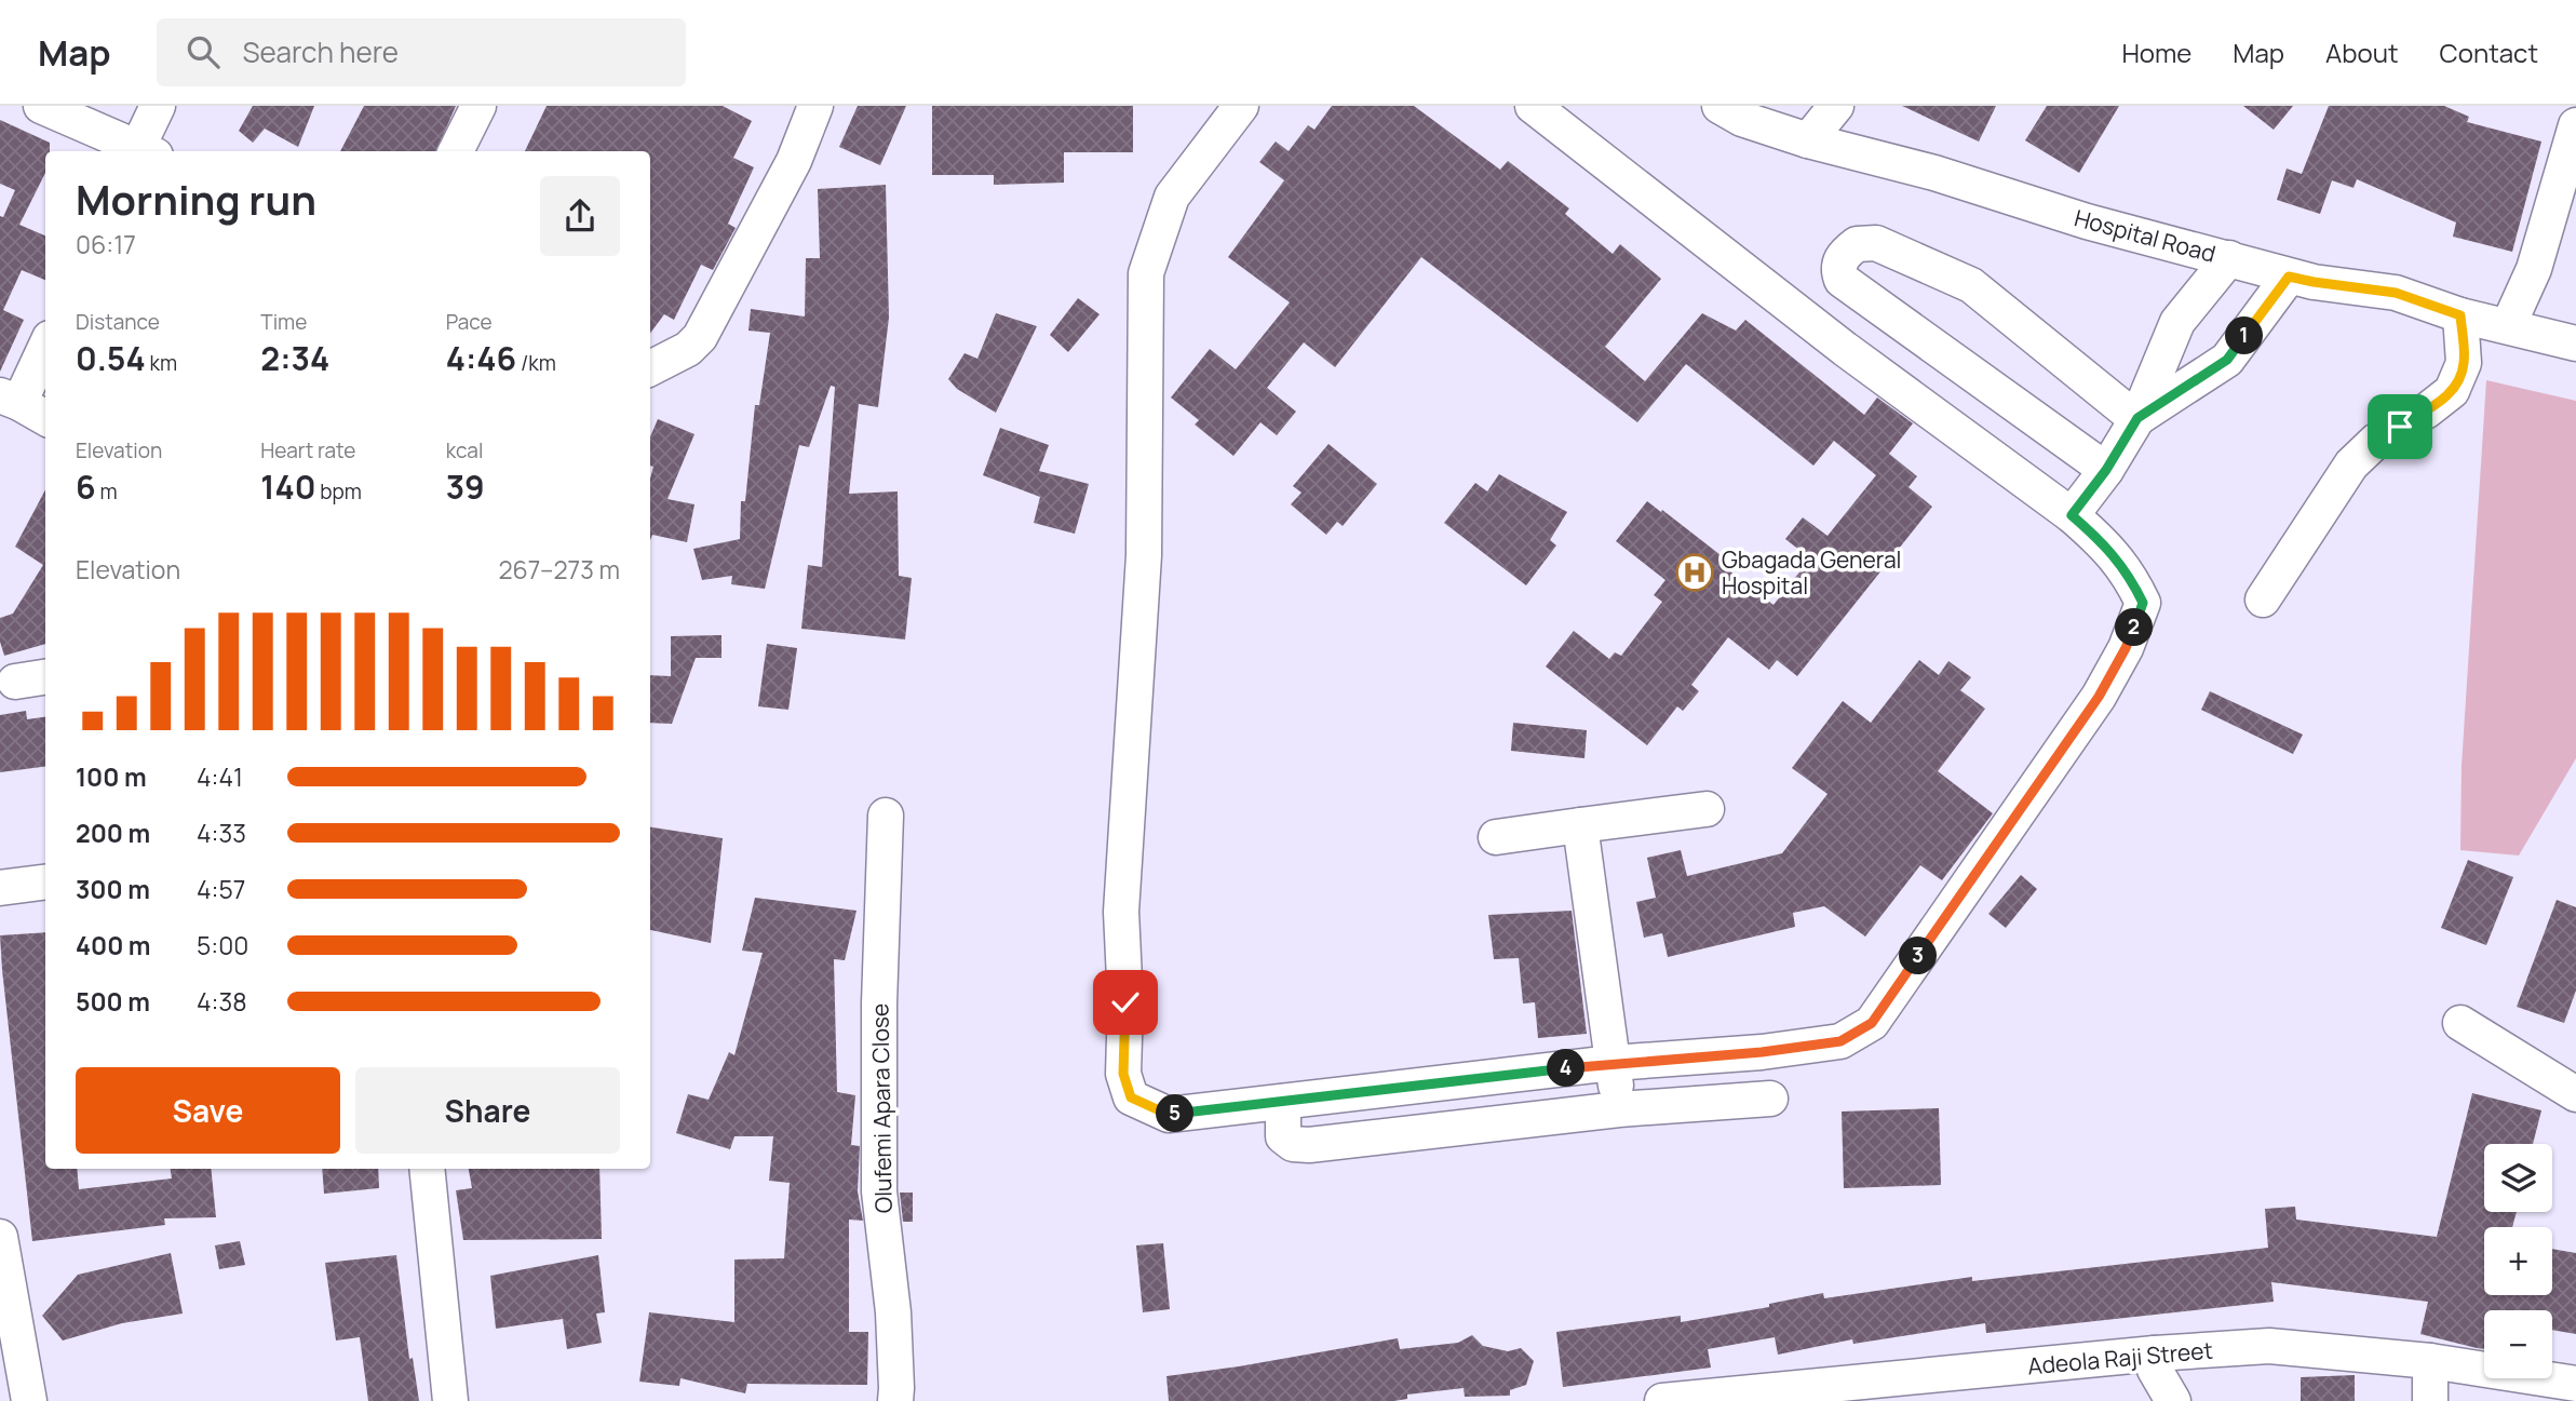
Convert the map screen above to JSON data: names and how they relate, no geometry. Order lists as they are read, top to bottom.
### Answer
{
  "streets": {
    "street": ["Hospital Road", "Olufemi Apara Close", "Adeola Raji Street"]
  },
  "places": {
    "hospital": ["Gbagada General Hospital"]
  },
  "page": {
    "header": "Map",
    "search": "Search here",
    "nav": [
      "Home",
      "Map",
      "About",
      "Contact"
    ],
    "heading": ["Morning run", "06:17"],
    "stats": [
      ["Distance", "0.54 km"],
      ["Time", "2:34"],
      ["Pace", "4:46 /km"],
      ["Elevation", "6 m"],
      ["Heart rate", "140 bpm"],
      ["kcal", "39"]
    ],
    "pins": [
      "1",
      "2",
      "3",
      "4",
      "5"
    ],
    "chart": ["Elevation", "267–273 m"],
    "list": [
      {
        "name": "100 m",
        "note": "4:41"
      },
      {
        "name": "200 m",
        "note": "4:33"
      },
      {
        "name": "300 m",
        "note": "4:57"
      },
      {
        "name": "400 m",
        "note": "5:00"
      },
      {
        "name": "500 m",
        "note": "4:38"
      }
    ],
    "buttons": ["Save", "Share"],
    "map_buttons": ["+", "−"]
  }
}
